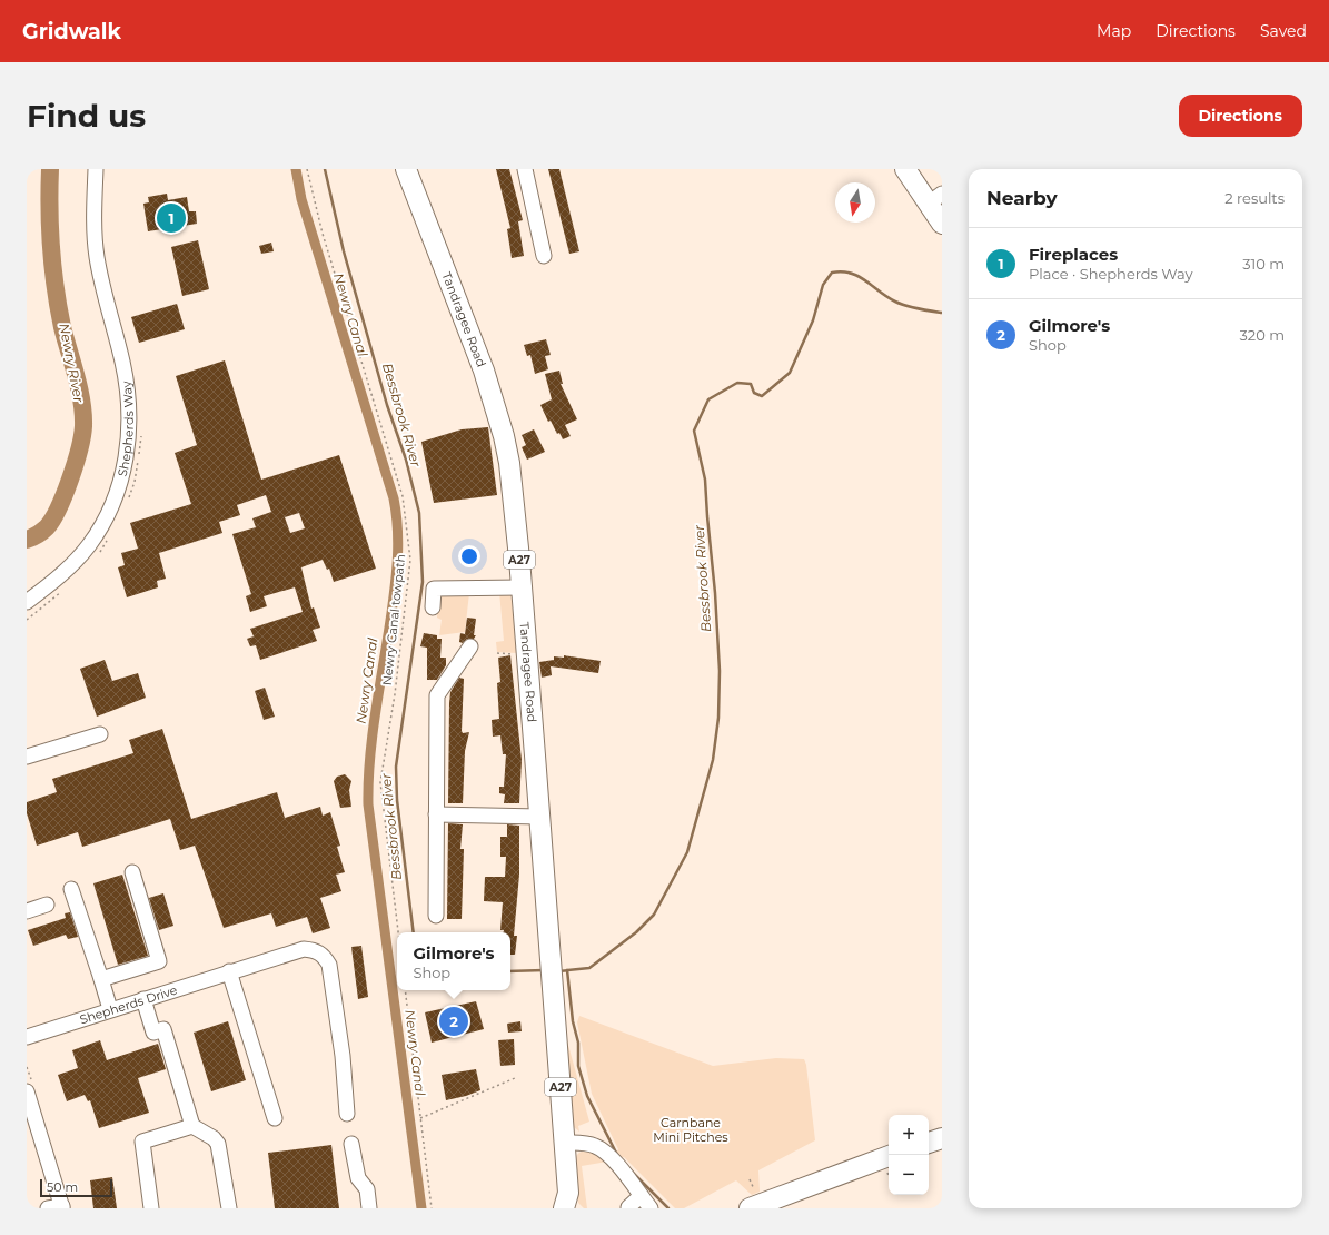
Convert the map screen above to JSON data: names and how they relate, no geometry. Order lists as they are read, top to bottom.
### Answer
{
  "streets": {
    "highway": ["Tandragee Road", "A27"],
    "street": ["Shepherds Way", "Shepherds Drive"],
    "path": ["Newry Canal towpath"]
  },
  "water": ["Newry Canal", "Newry River", "Bessbrook River"],
  "parks": ["Carnbane Mini Pitches"],
  "scale_bar": "50 m",
  "north": "bottom",
  "page": {
    "header": "Gridwalk",
    "nav": ["Map", "Directions", "Saved"],
    "buttons": "Directions",
    "title": "Find us",
    "heading": ["Nearby", "2 results"],
    "pins": ["1", "2"],
    "list": [
      {
        "mark": "1",
        "name": "Fireplaces",
        "note": "Place · Shepherds Way",
        "value": "310 m"
      },
      {
        "mark": "2",
        "name": "Gilmore's",
        "note": "Shop",
        "value": "320 m"
      }
    ],
    "popup": ["Gilmore's", "Shop"],
    "map_buttons": ["+", "−"],
    "scale": "50 m"
  }
}
